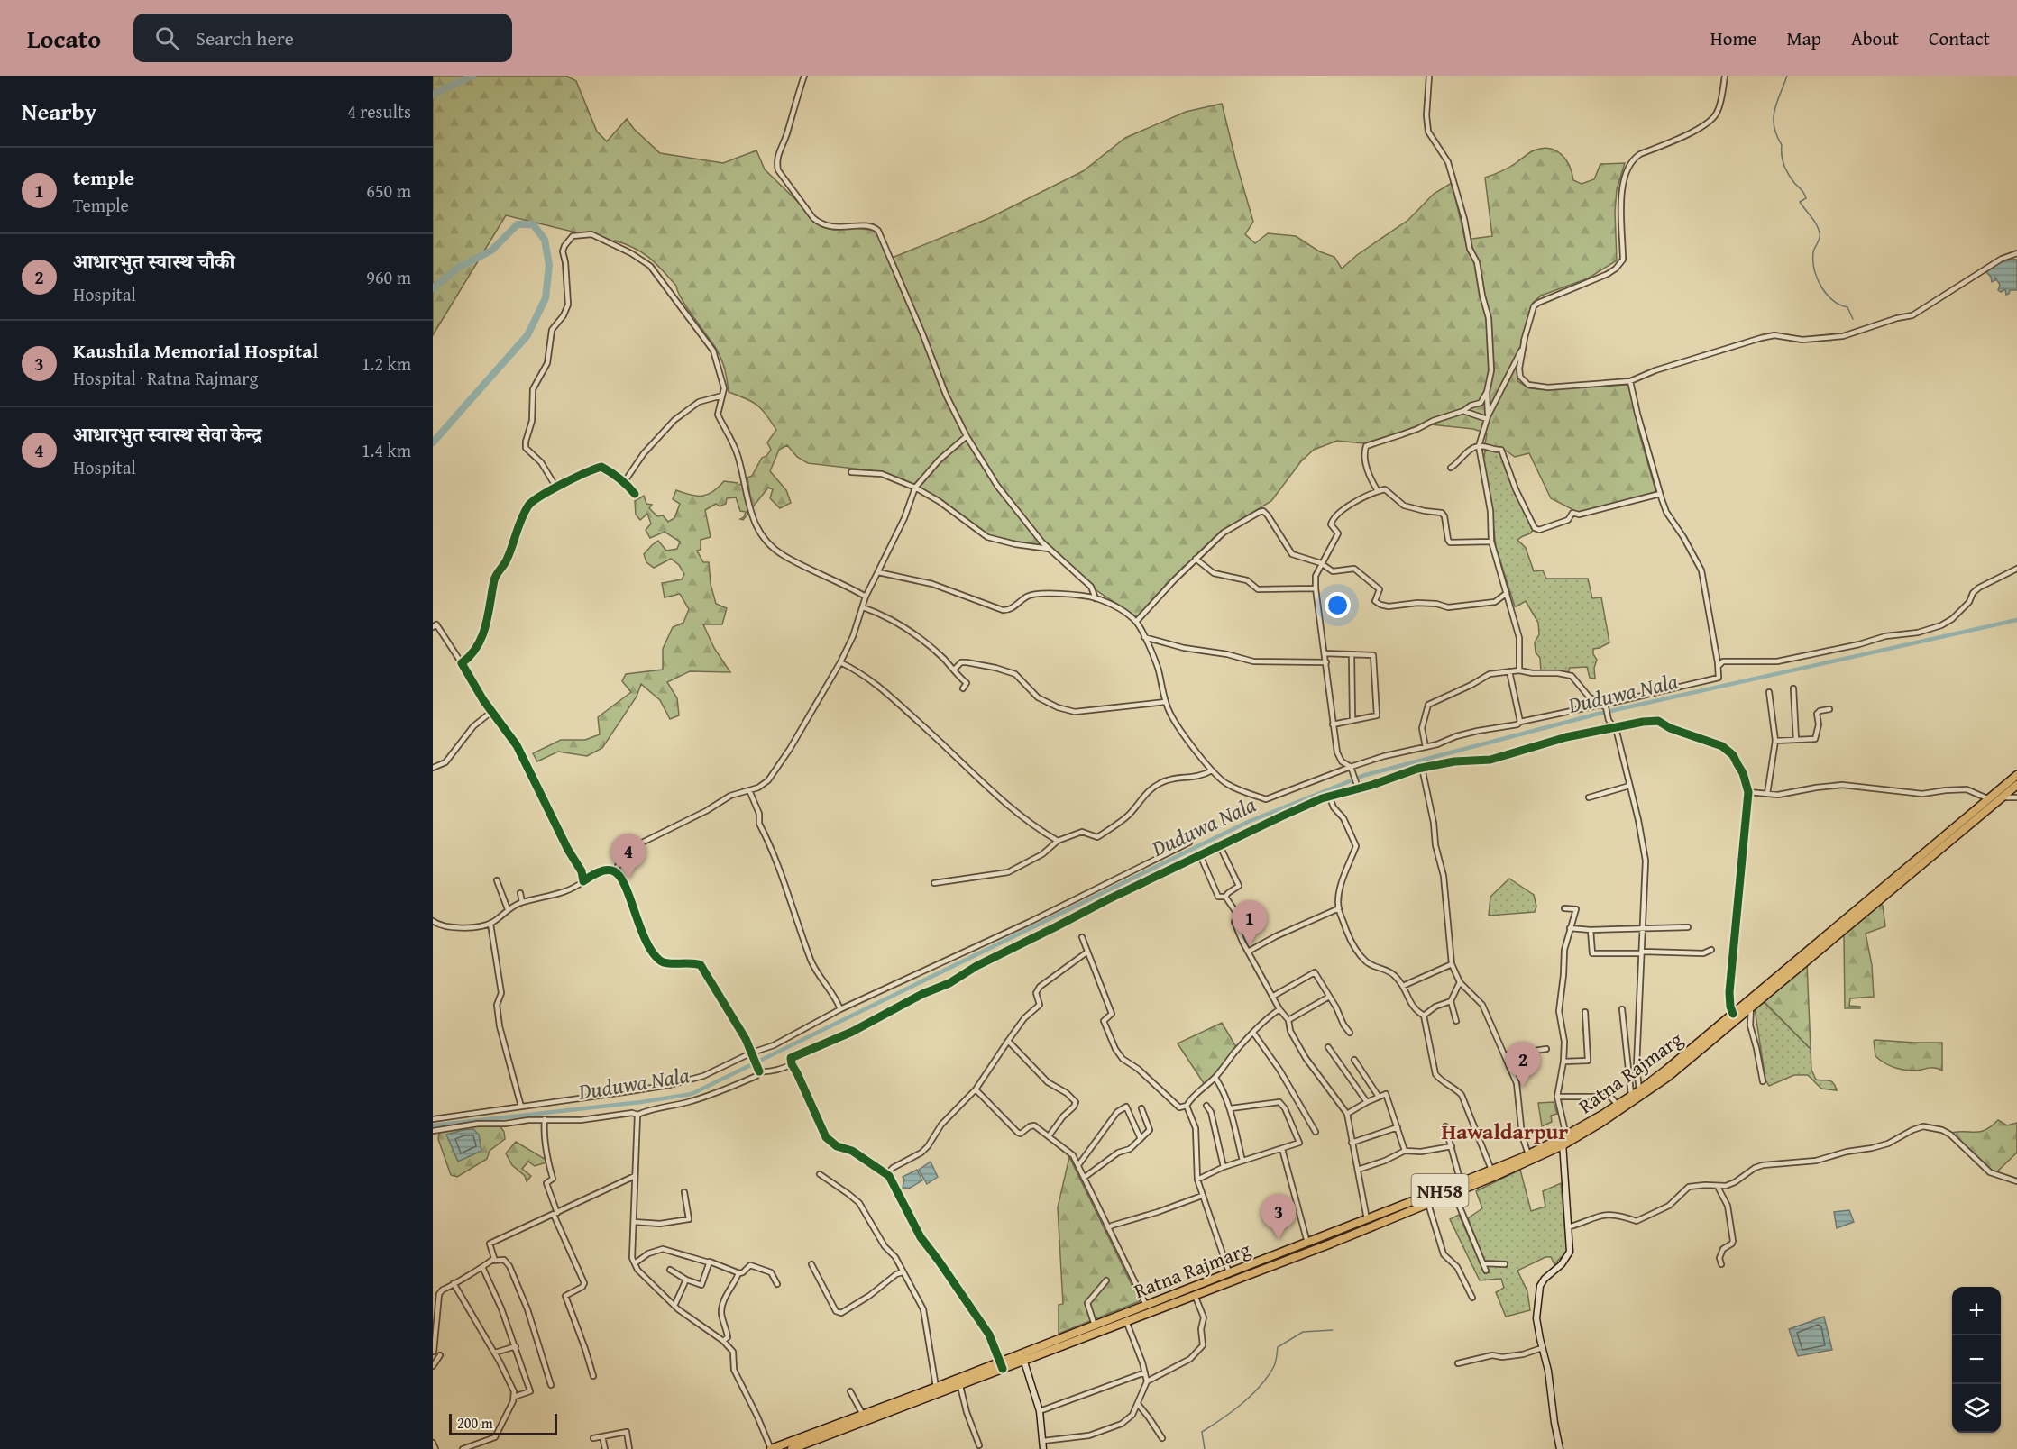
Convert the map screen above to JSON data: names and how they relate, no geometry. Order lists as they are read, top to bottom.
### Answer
{
  "streets": {
    "highway": ["Ratna Rajmarg", "NH58"]
  },
  "districts": ["Hawaldarpur"],
  "water": ["Duduwa Nala"],
  "scale_bar": "200 m",
  "page": {
    "header": "Locato",
    "search": "Search here",
    "nav": [
      "Home",
      "Map",
      "About",
      "Contact"
    ],
    "heading": ["Nearby", "4 results"],
    "list": [
      {
        "mark": "1",
        "name": "temple",
        "note": "Temple",
        "value": "650 m"
      },
      {
        "mark": "2",
        "name": "आधारभुत स्वास्थ चौकी",
        "note": "Hospital",
        "value": "960 m"
      },
      {
        "mark": "3",
        "name": "Kaushila Memorial Hospital",
        "note": "Hospital · Ratna Rajmarg",
        "value": "1.2 km"
      },
      {
        "mark": "4",
        "name": "आधारभुत स्वास्थ सेवा केन्द्र",
        "note": "Hospital",
        "value": "1.4 km"
      }
    ],
    "pins": [
      "4",
      "1",
      "2",
      "3"
    ],
    "map_buttons": ["+", "−"],
    "scale": "200 m"
  }
}
